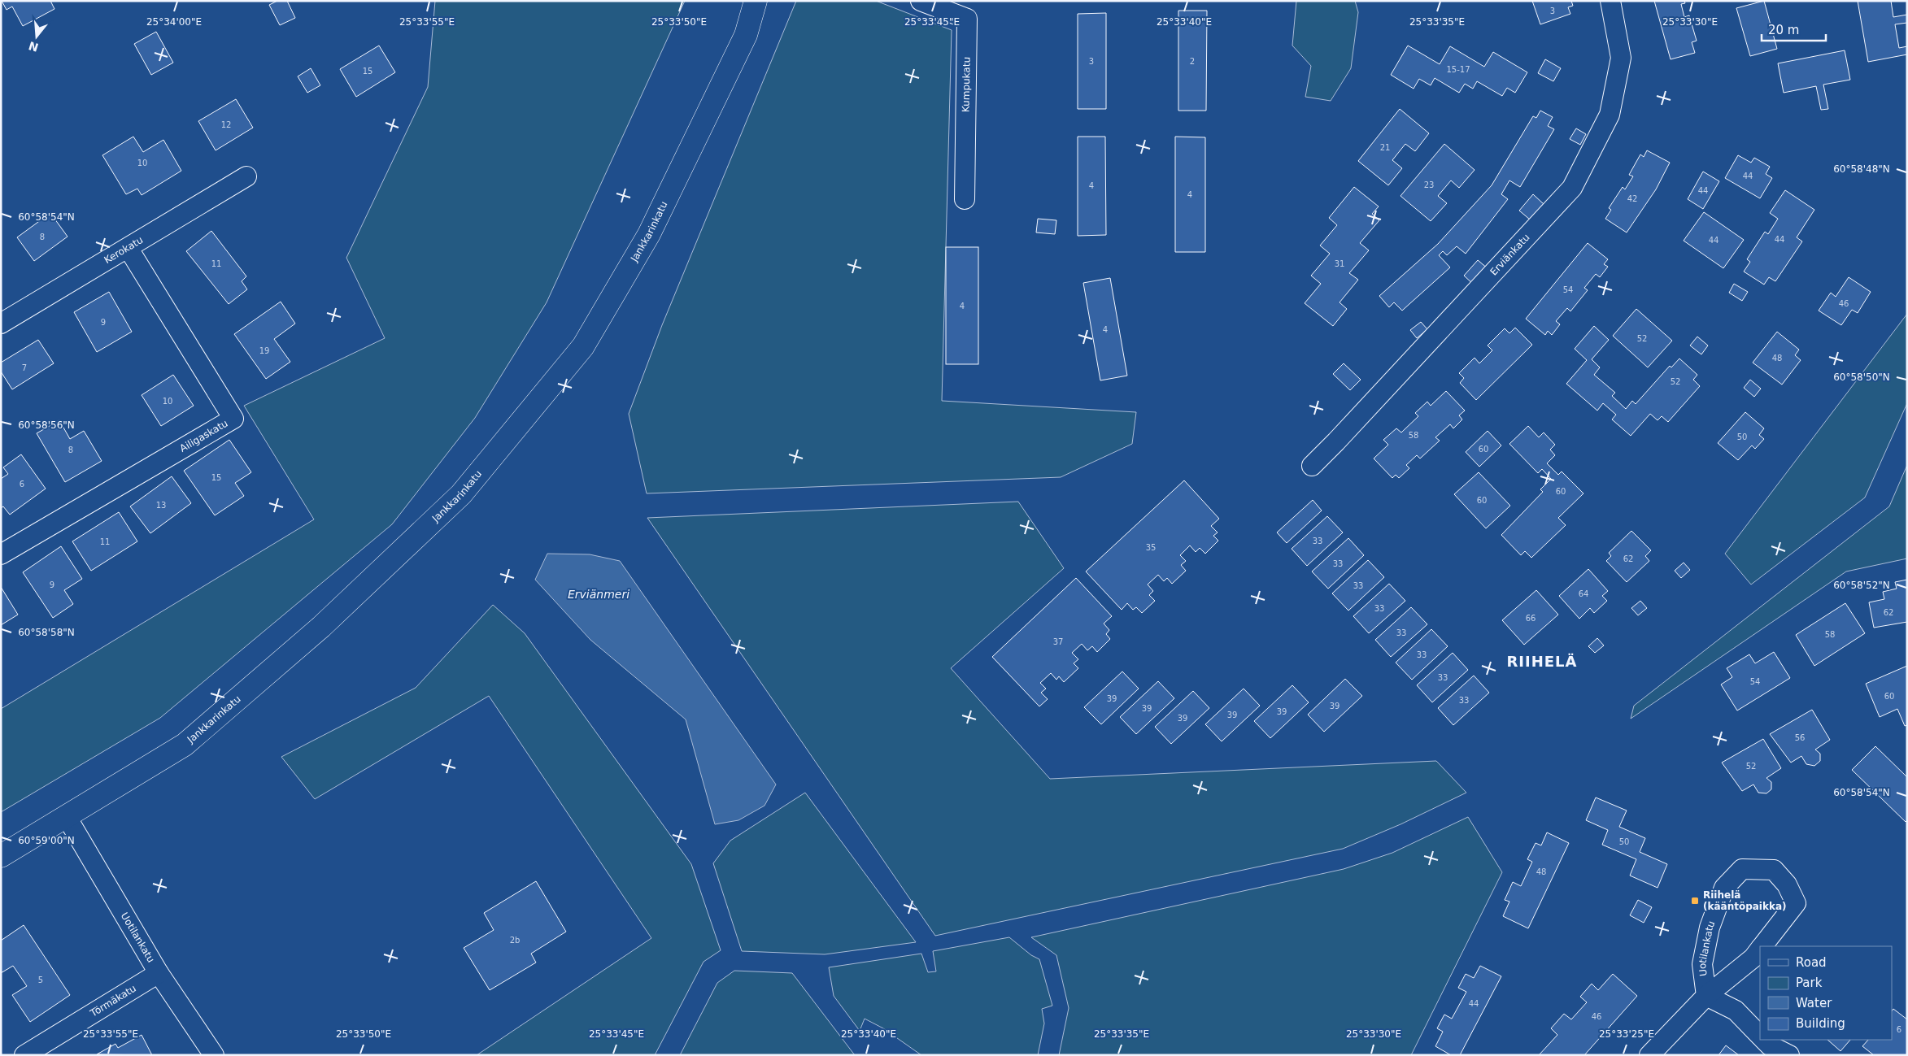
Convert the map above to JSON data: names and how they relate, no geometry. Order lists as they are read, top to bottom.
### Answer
{
  "streets": {
    "street": [
      "Kumpukatu",
      "Jankkarinkatu",
      "Kerokatu",
      "Erviänkatu",
      "Ailigaskatu",
      "Uotilankatu",
      "Törmäkatu"
    ]
  },
  "crossings": [
    ["Jankkarinkatu", "Uotilankatu"],
    ["Kerokatu", "Ailigaskatu"],
    ["Uotilankatu", "Törmäkatu"]
  ],
  "districts": ["RIIHELÄ"],
  "water": ["Erviänmeri"],
  "places": {
    "transit": ["Riihelä (kääntöpaikka)"]
  },
  "house_numbers": [
    "3",
    "3",
    "2",
    "15-17",
    "15",
    "12",
    "21",
    "10",
    "44",
    "23",
    "4",
    "44",
    "4",
    "42",
    "8",
    "44",
    "44",
    "11",
    "31",
    "54",
    "46",
    "4",
    "9",
    "4",
    "52",
    "19",
    "48",
    "7",
    "52",
    "10",
    "58",
    "50",
    "60",
    "8",
    "15",
    "6",
    "60",
    "60",
    "13",
    "33",
    "11",
    "35",
    "62",
    "33",
    "9",
    "33",
    "64",
    "33",
    "62",
    "66",
    "33",
    "58",
    "37",
    "33",
    "33",
    "54",
    "60",
    "39",
    "33",
    "39",
    "39",
    "39",
    "39",
    "39",
    "56",
    "52",
    "50",
    "48",
    "2b",
    "5",
    "44",
    "46",
    "6"
  ],
  "legend": [
    "Road",
    "Park",
    "Water",
    "Building"
  ],
  "scale_bar": "20 m",
  "north": "bottom",
  "coordinates": [
    "25°34'00\"E",
    "25°33'55\"E",
    "25°33'50\"E",
    "25°33'45\"E",
    "25°33'40\"E",
    "25°33'35\"E",
    "25°33'30\"E",
    "60°58'48\"N",
    "60°58'54\"N",
    "60°58'50\"N",
    "60°58'56\"N",
    "60°58'52\"N",
    "60°58'58\"N",
    "60°59'00\"N",
    "25°33'25\"E"
  ]
}
